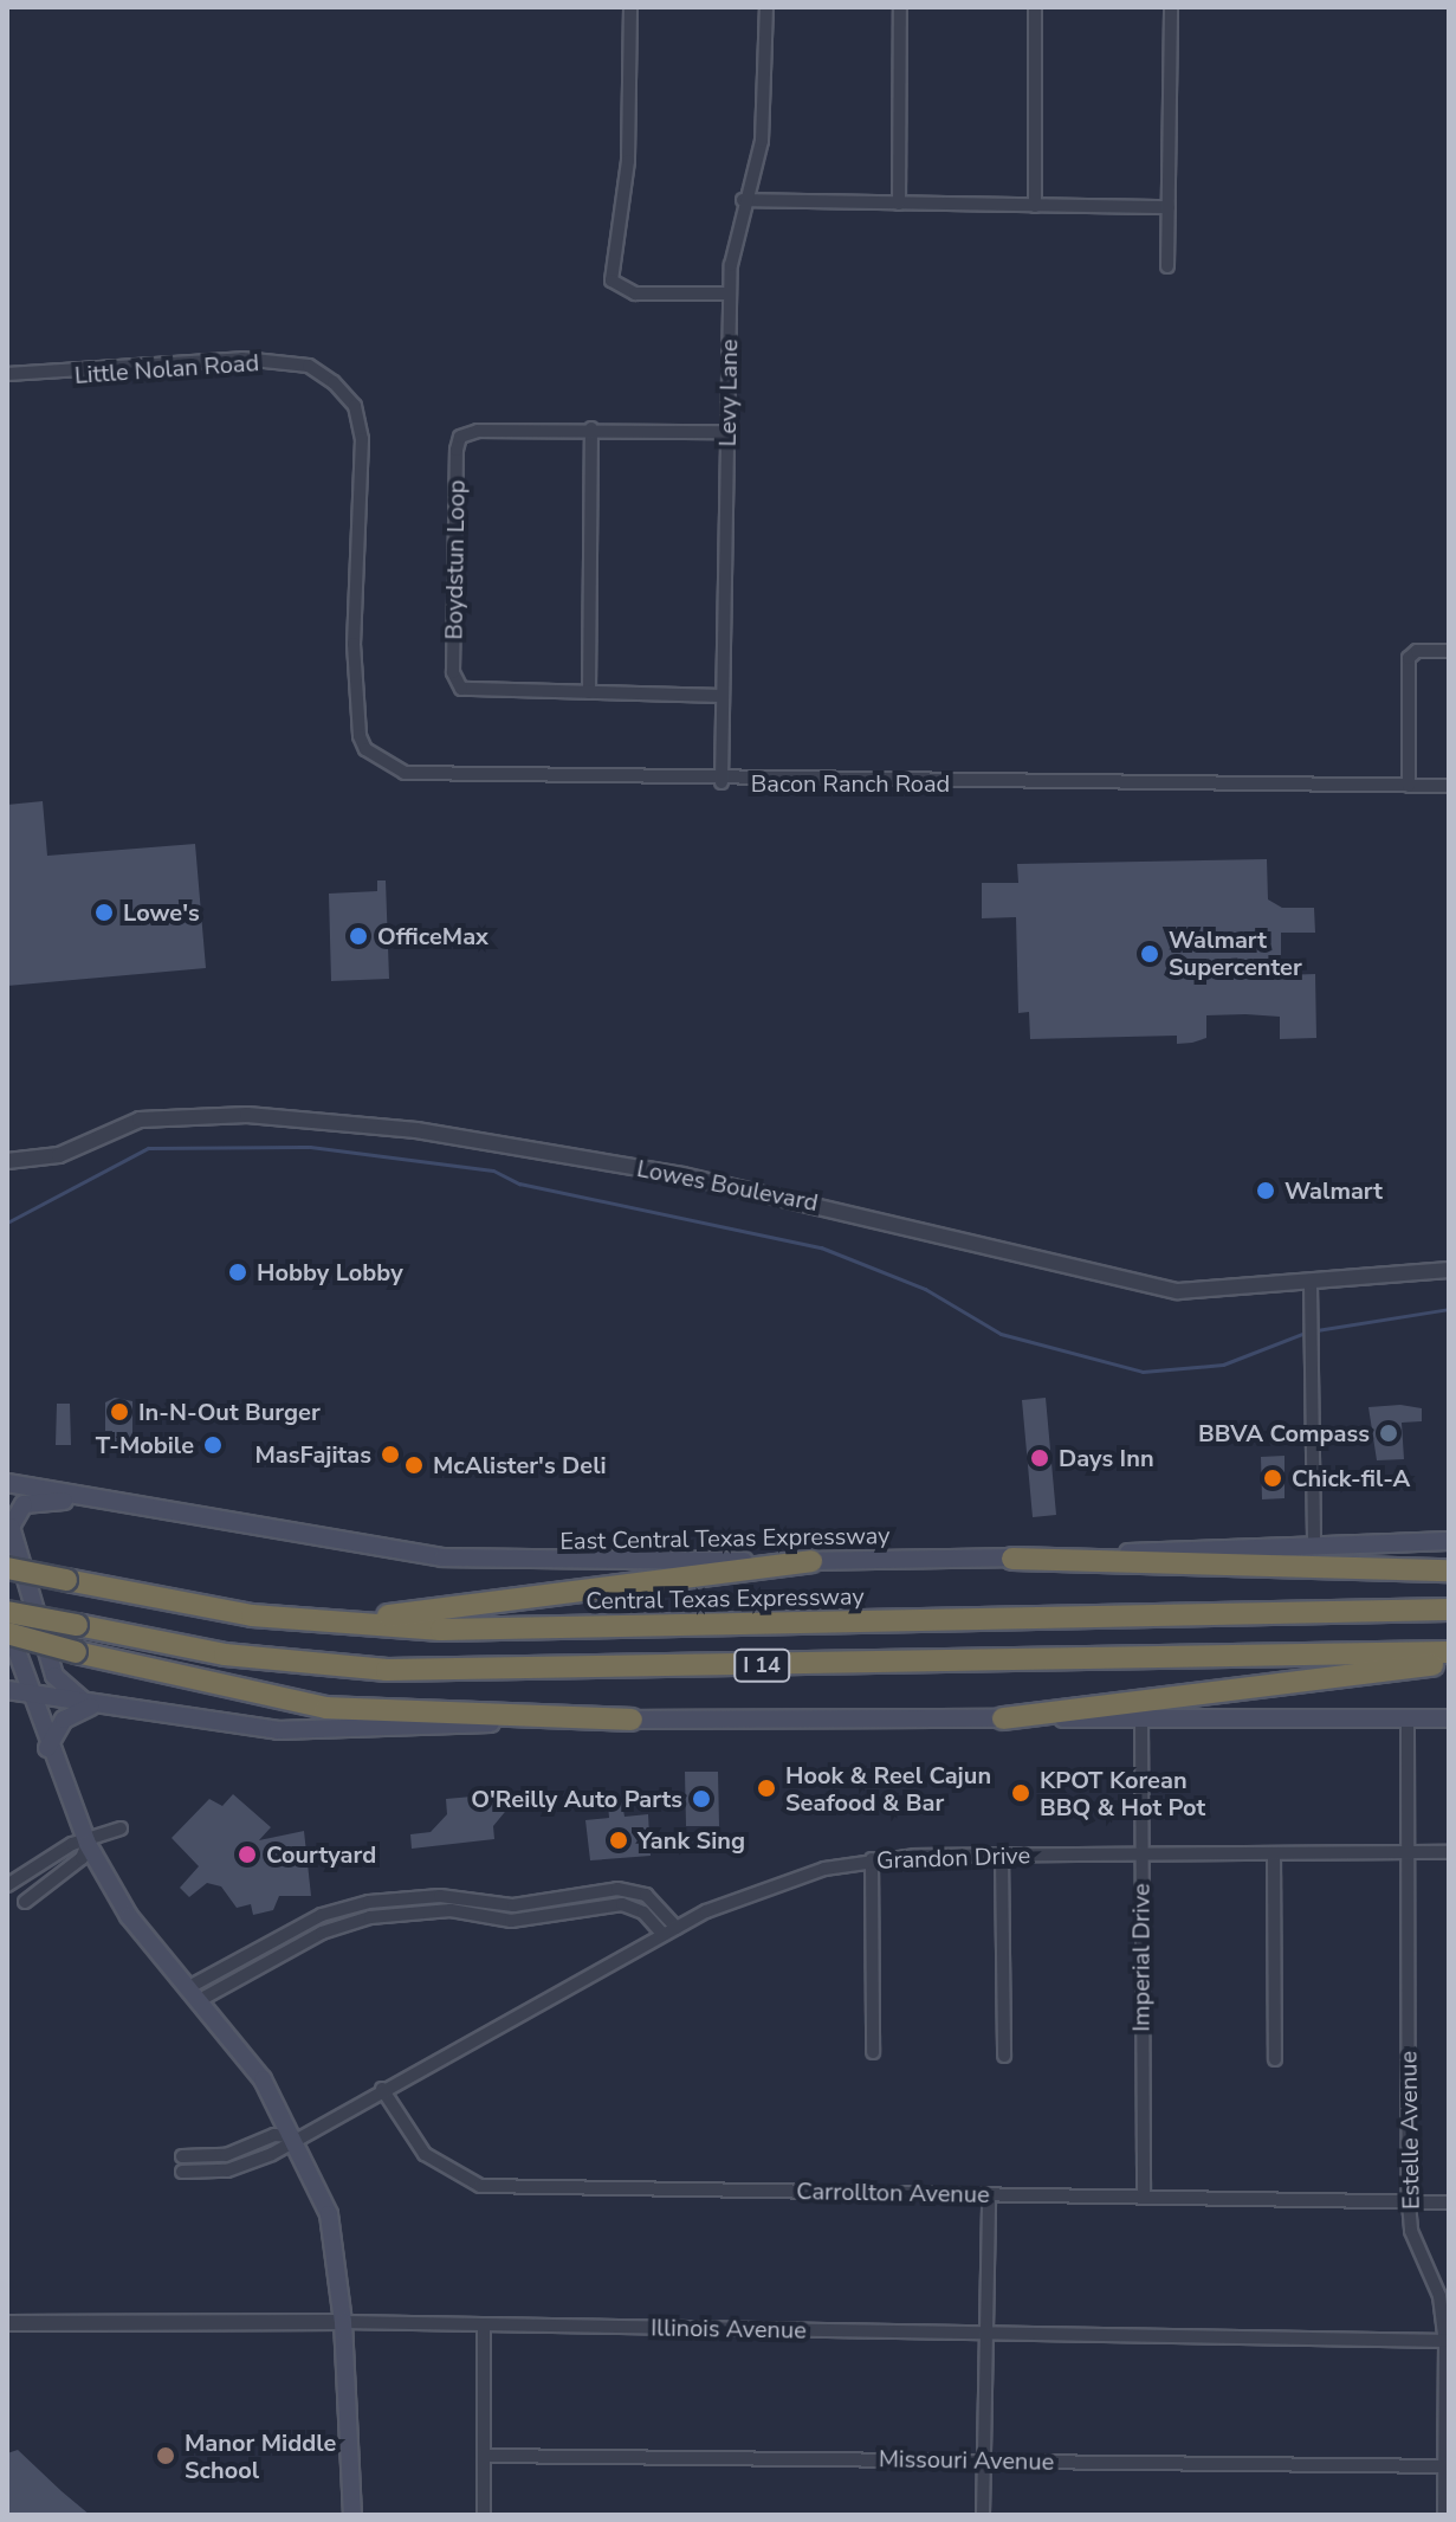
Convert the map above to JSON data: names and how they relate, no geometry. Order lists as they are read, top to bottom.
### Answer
{
  "streets": {
    "highway": ["Central Texas Expressway", "I 14"],
    "main road": ["East Central Texas Expressway"],
    "street": [
      "Little Nolan Road",
      "Levy Lane",
      "Boydstun Loop",
      "Bacon Ranch Road",
      "Lowes Boulevard",
      "Grandon Drive",
      "Imperial Drive",
      "Estelle Avenue",
      "Carrollton Avenue",
      "Illinois Avenue",
      "Missouri Avenue"
    ]
  },
  "crossings": [
    ["Little Nolan Road", "Bacon Ranch Road"],
    ["Levy Lane", "Boydstun Loop"],
    ["Levy Lane", "Bacon Ranch Road"],
    ["Grandon Drive", "Imperial Drive"],
    ["Grandon Drive", "Estelle Avenue"],
    ["Grandon Drive", "Carrollton Avenue"],
    ["Imperial Drive", "Carrollton Avenue"],
    ["Estelle Avenue", "Carrollton Avenue"],
    ["Estelle Avenue", "Illinois Avenue"],
    ["Estelle Avenue", "Missouri Avenue"]
  ],
  "places": [
    "Lowe's",
    "OfficeMax",
    "Walmart Supercenter",
    "Walmart",
    "Hobby Lobby",
    "In-N-Out Burger",
    "BBVA Compass",
    "T-Mobile",
    "MasFajitas",
    "Days Inn",
    "McAlister's Deli",
    "Chick-fil-A",
    "Hook & Reel Cajun Seafood & Bar",
    "KPOT Korean BBQ & Hot Pot",
    "O'Reilly Auto Parts",
    "Yank Sing",
    "Courtyard",
    "Manor Middle School"
  ]
}
